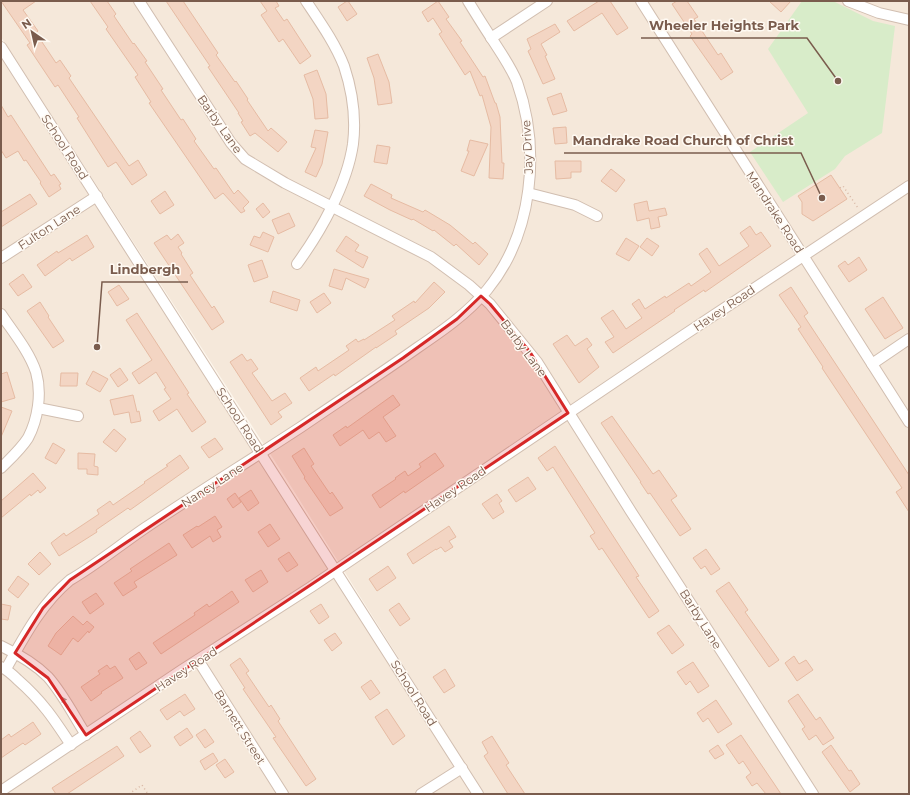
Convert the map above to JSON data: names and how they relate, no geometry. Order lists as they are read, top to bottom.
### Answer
{
  "streets": {
    "street": [
      "Barby Lane",
      "School Road",
      "Jay Drive",
      "Mandrake Road",
      "Fulton Lane",
      "Havey Road",
      "Nancy Lane",
      "Barnett Street"
    ]
  },
  "crossings": [
    ["Barby Lane", "Jay Drive"],
    ["Barby Lane", "Havey Road"],
    ["Barby Lane", "Nancy Lane"],
    ["School Road", "Fulton Lane"],
    ["School Road", "Havey Road"],
    ["School Road", "Nancy Lane"],
    ["Jay Drive", "Nancy Lane"],
    ["Mandrake Road", "Havey Road"],
    ["Havey Road", "Barnett Street"]
  ],
  "places": ["Wheeler Heights Park", "Mandrake Road Church of Christ", "Lindbergh"],
  "north": "top left"
}
